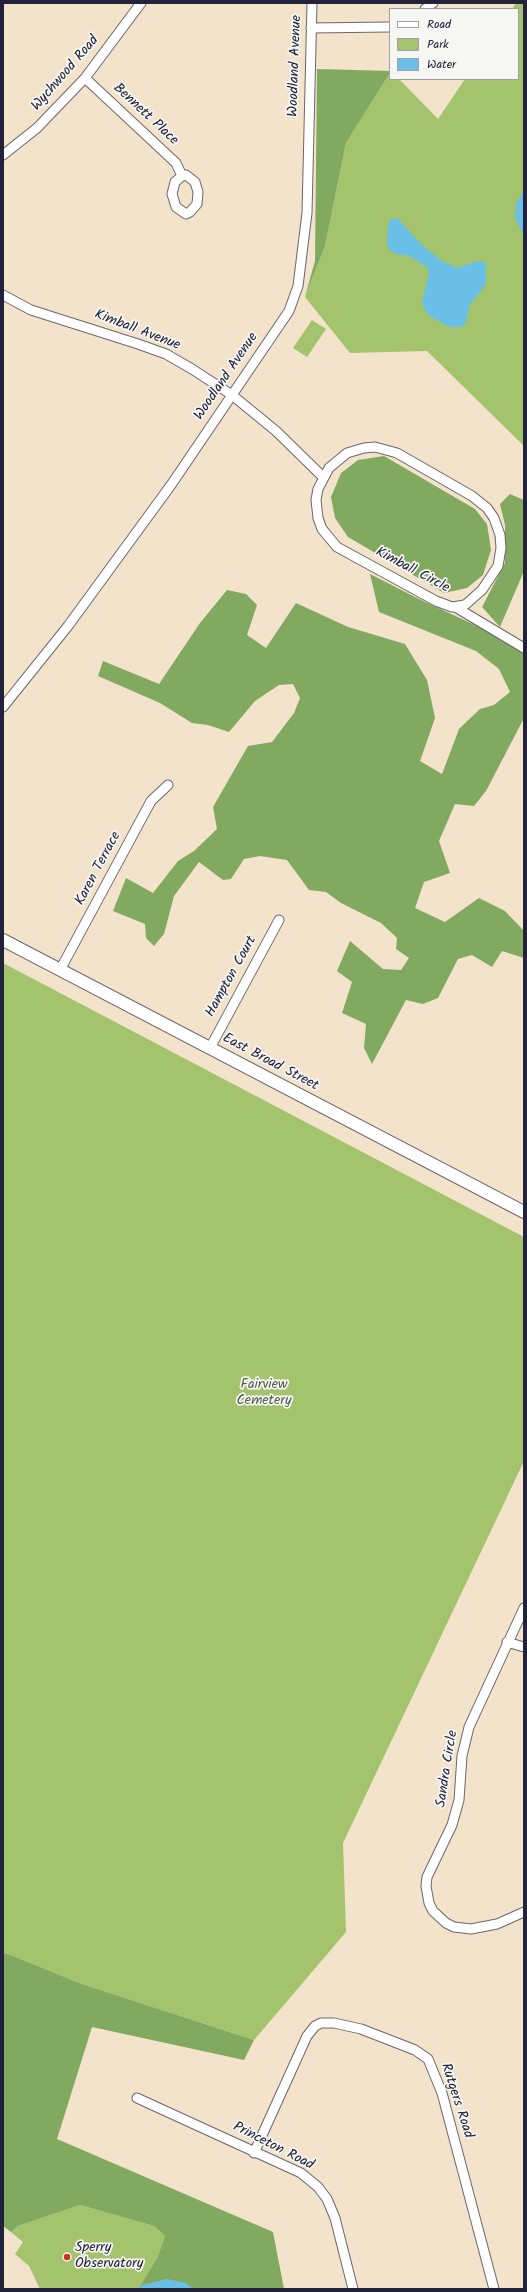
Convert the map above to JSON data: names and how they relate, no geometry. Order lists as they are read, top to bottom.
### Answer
{
  "streets": {
    "street": [
      "Woodland Avenue",
      "Wychwood Road",
      "Bennett Place",
      "Kimball Avenue",
      "Kimball Circle",
      "Karen Terrace",
      "Hampton Court",
      "East Broad Street",
      "Sandra Circle",
      "Rutgers Road",
      "Princeton Road"
    ]
  },
  "crossings": [
    ["Woodland Avenue", "Kimball Avenue"],
    ["Wychwood Road", "Bennett Place"],
    ["Kimball Avenue", "Kimball Circle"],
    ["Karen Terrace", "East Broad Street"],
    ["Hampton Court", "East Broad Street"],
    ["Rutgers Road", "Princeton Road"]
  ],
  "parks": ["Fairview Cemetery"],
  "places": ["Sperry Observatory"],
  "legend": ["Road", "Park", "Water"]
}
